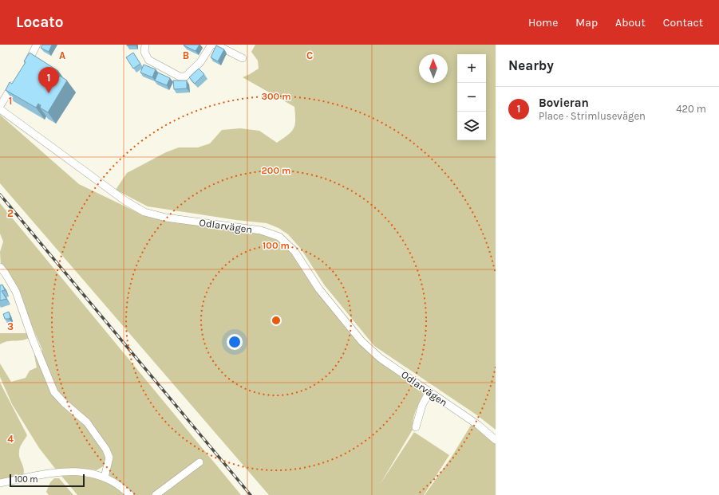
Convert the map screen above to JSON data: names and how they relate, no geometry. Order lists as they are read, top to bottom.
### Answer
{
  "streets": {
    "street": ["Odlarvägen"]
  },
  "scale_bar": "100 m",
  "north": "top",
  "page": {
    "header": "Locato",
    "nav": [
      "Home",
      "Map",
      "About",
      "Contact"
    ],
    "heading": "Nearby",
    "map_buttons": ["+", "−"],
    "pins": "1",
    "list": [
      {
        "mark": "1",
        "name": "Bovieran",
        "note": "Place · Strimlusevägen",
        "value": "420 m"
      }
    ],
    "scale": "100 m"
  },
  "grid": {
    "columns": ["A", "B", "C"],
    "rows": [
      "1",
      "2",
      "3",
      "4"
    ]
  },
  "rings": ["300 m", "200 m", "100 m"]
}
